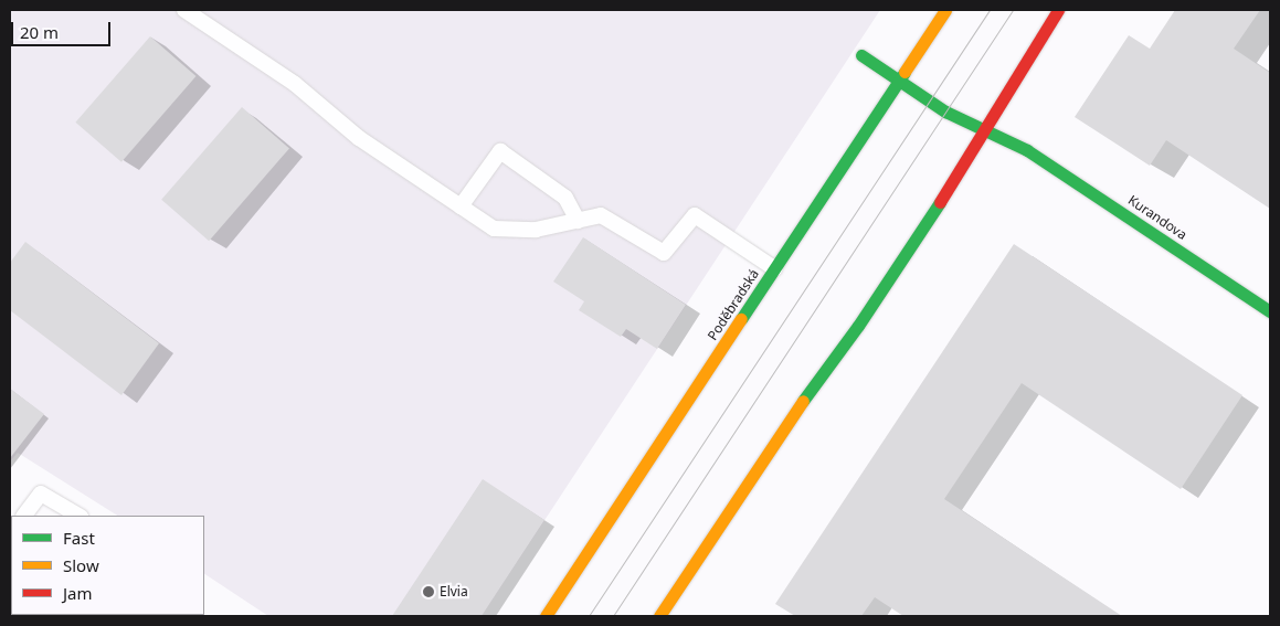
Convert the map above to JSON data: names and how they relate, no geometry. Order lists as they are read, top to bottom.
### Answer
{
  "streets": {
    "main road": ["Kurandova", "Poděbradská"]
  },
  "crossings": [
    ["Kurandova", "Poděbradská"]
  ],
  "places": ["Elvia"],
  "legend": ["Fast", "Slow", "Jam"],
  "scale_bar": "20 m"
}
